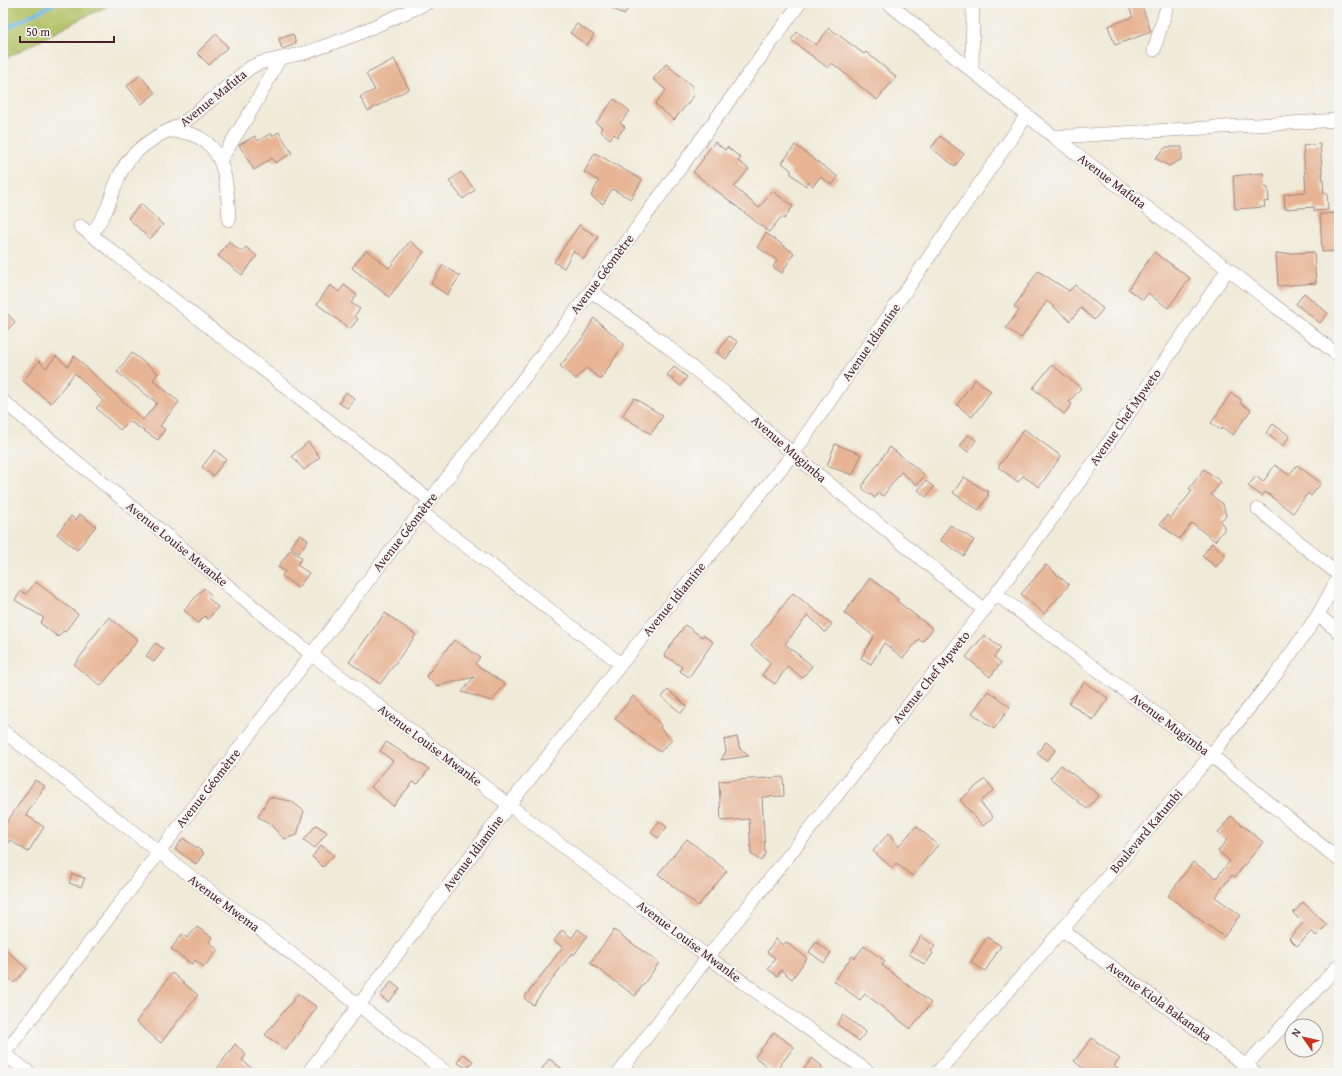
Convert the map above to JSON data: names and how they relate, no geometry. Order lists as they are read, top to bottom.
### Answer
{
  "streets": {
    "street": [
      "Avenue Mafuta",
      "Avenue Géomètre",
      "Avenue Idiamine",
      "Avenue Chef Mpweto",
      "Avenue Mugimba",
      "Avenue Louise Mwanke",
      "Boulevard Katumbi",
      "Avenue Mwema",
      "Avenue Kiola Bakanaka"
    ]
  },
  "crossings": [
    ["Avenue Mafuta", "Avenue Idiamine"],
    ["Avenue Mafuta", "Avenue Chef Mpweto"],
    ["Avenue Géomètre", "Avenue Mugimba"],
    ["Avenue Géomètre", "Avenue Louise Mwanke"],
    ["Avenue Géomètre", "Avenue Mwema"],
    ["Avenue Idiamine", "Avenue Mugimba"],
    ["Avenue Idiamine", "Avenue Louise Mwanke"],
    ["Avenue Idiamine", "Avenue Mwema"],
    ["Avenue Chef Mpweto", "Avenue Mugimba"],
    ["Avenue Chef Mpweto", "Avenue Louise Mwanke"],
    ["Avenue Mugimba", "Boulevard Katumbi"],
    ["Boulevard Katumbi", "Avenue Kiola Bakanaka"]
  ],
  "scale_bar": "50 m",
  "north": "top left"
}
